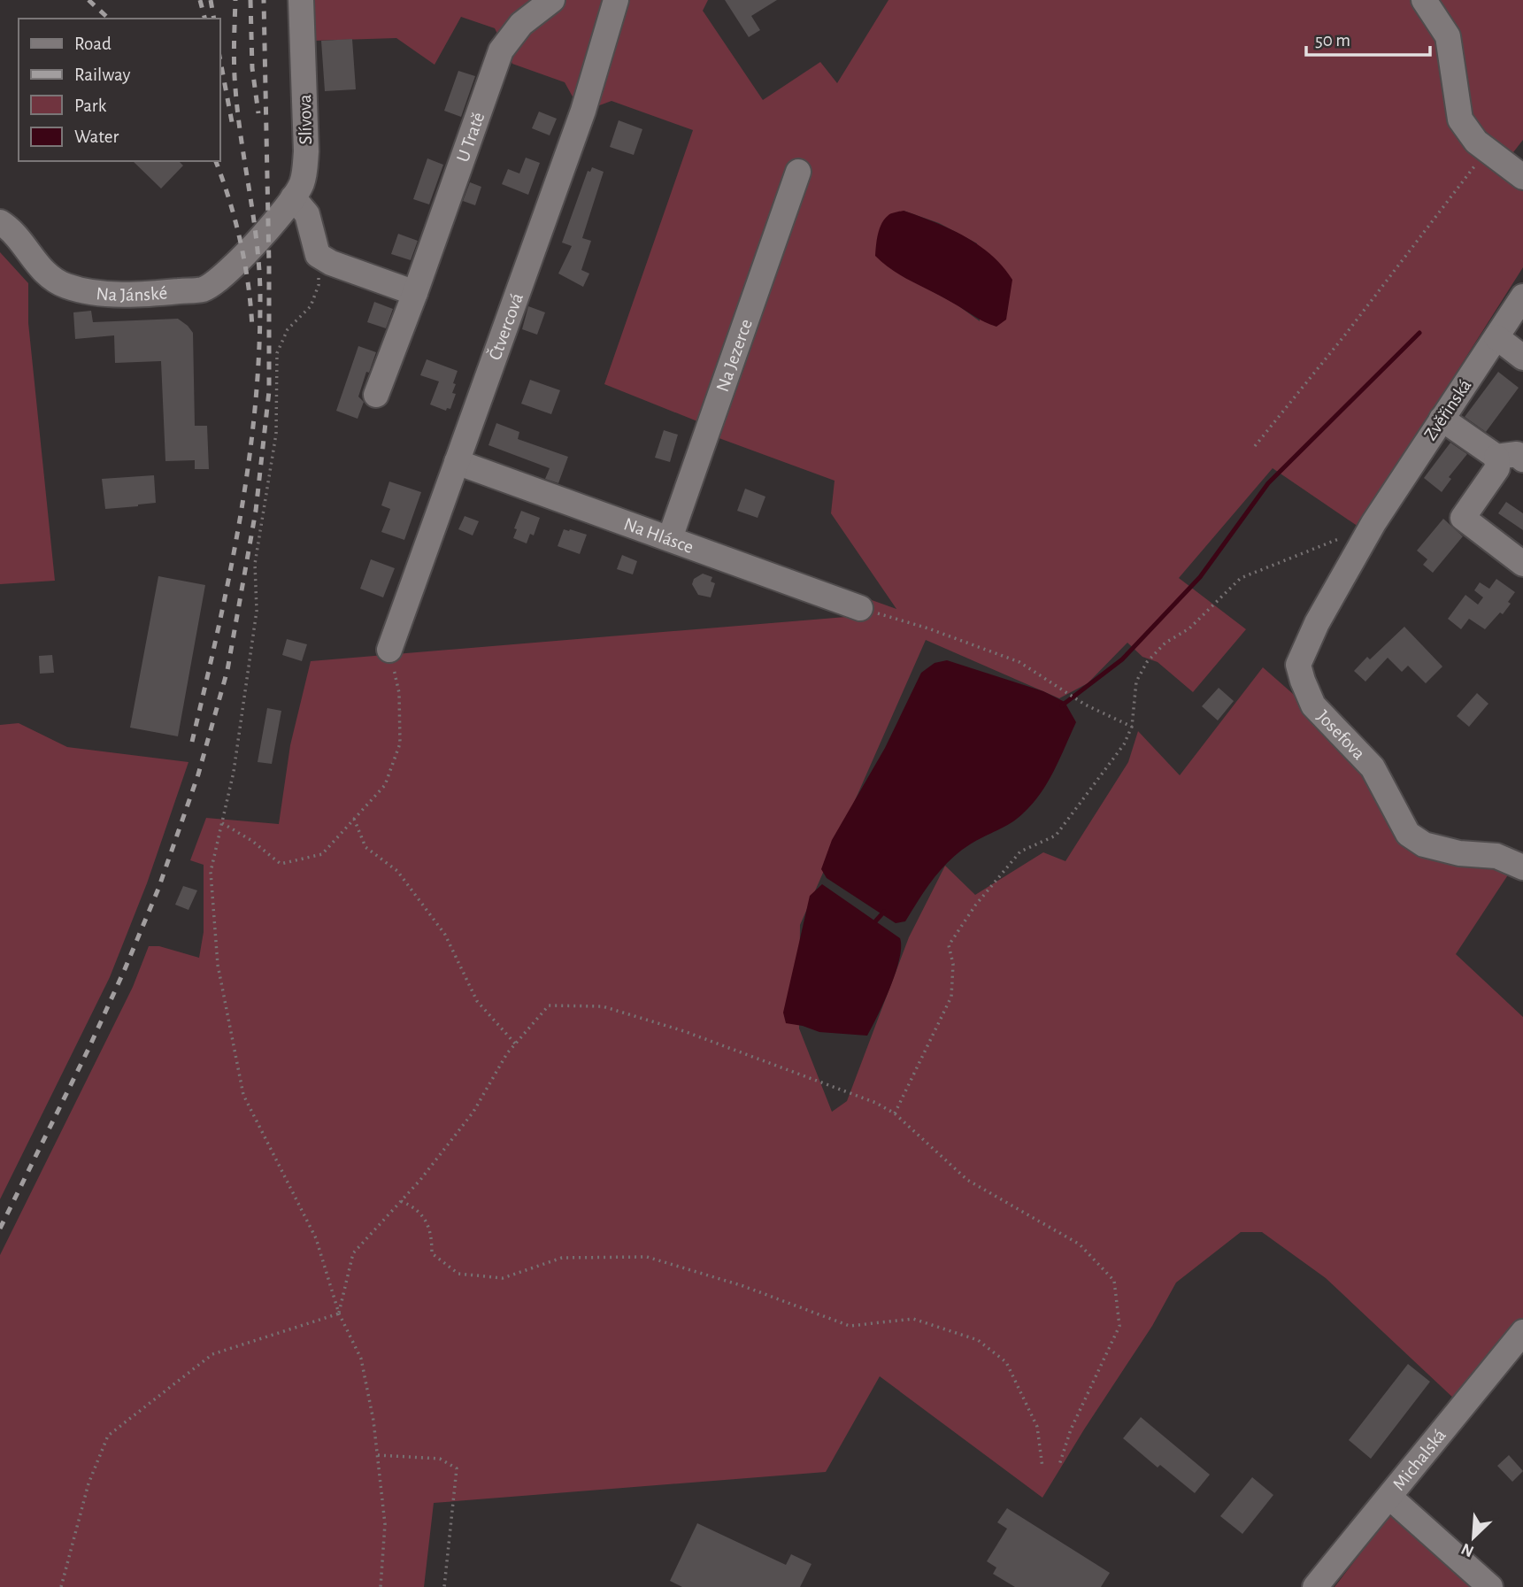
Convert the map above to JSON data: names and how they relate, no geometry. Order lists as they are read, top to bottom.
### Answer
{
  "streets": {
    "street": [
      "Slívova",
      "U Tratě",
      "Na Jánské",
      "Čtvercová",
      "Na Jezerce",
      "Zvěřinská",
      "Na Hlásce",
      "Josefova",
      "Michalská"
    ]
  },
  "crossings": [
    ["Slívova", "Na Jánské"],
    ["Čtvercová", "Na Hlásce"],
    ["Na Jezerce", "Na Hlásce"],
    ["Zvěřinská", "Josefova"]
  ],
  "legend": [
    "Road",
    "Railway",
    "Park",
    "Water"
  ],
  "scale_bar": "50 m",
  "north": "bottom left"
}
